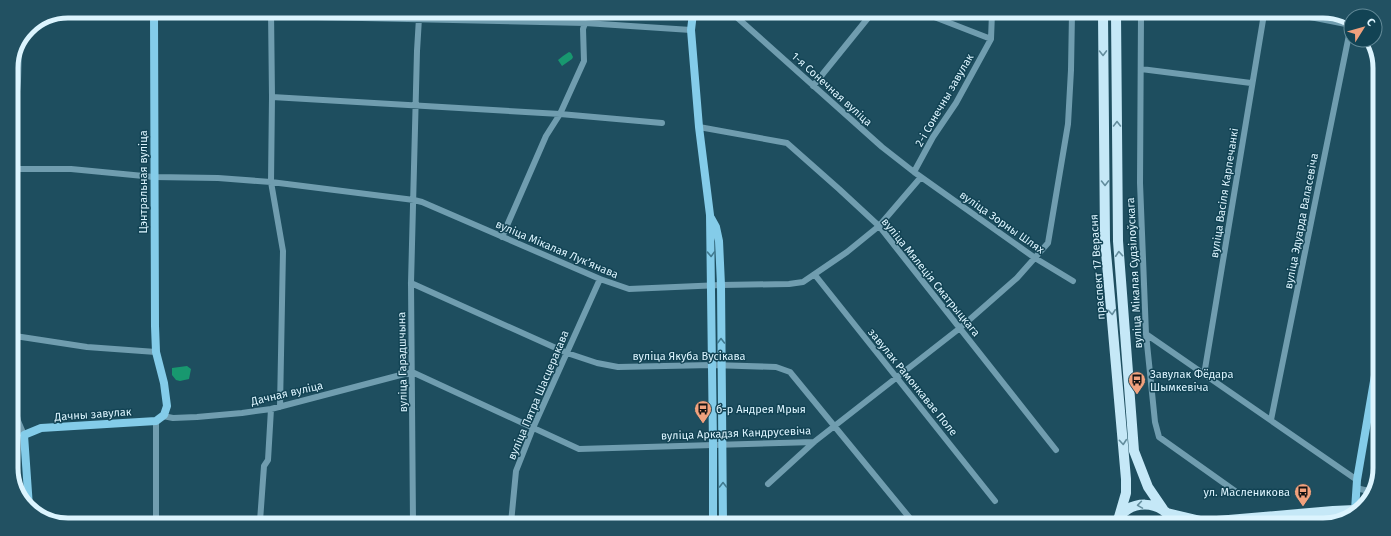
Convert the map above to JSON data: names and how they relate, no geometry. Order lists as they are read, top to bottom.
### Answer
{
  "streets": {
    "main road": ["Цэнтральная вуліца", "праспект 17 Верасня", "Дачны завулак"],
    "street": [
      "1-я Сонечная вуліца",
      "2-і Сонечны завулак",
      "вуліца Васіля Карпечанкі",
      "вуліца Эдуарда Валасевіча",
      "вуліца Зорны Шлях",
      "вуліца Мікалая Лукʼянава",
      "вуліца Мікалая Судзілоўскага",
      "вуліца Мялеція Сматрыцкага",
      "вуліца Якуба Вусікава",
      "вуліца Гарадшчына",
      "завулак Рамонкавае Поле",
      "Дачная вуліца",
      "вуліца Пятра Шасцеракава",
      "вуліца Аркадзя Кандрусевіча"
    ]
  },
  "crossings": [
    ["1-я Сонечная вуліца", "2-і Сонечны завулак"],
    ["1-я Сонечная вуліца", "вуліца Зорны Шлях"],
    ["1-я Сонечная вуліца", "вуліца Мікалая Лукʼянава"],
    ["Цэнтральная вуліца", "вуліца Мікалая Лукʼянава"],
    ["Цэнтральная вуліца", "Дачная вуліца"],
    ["Цэнтральная вуліца", "Дачны завулак"],
    ["вуліца Зорны Шлях", "вуліца Мікалая Лукʼянава"],
    ["вуліца Зорны Шлях", "вуліца Аркадзя Кандрусевіча"],
    ["вуліца Мікалая Лукʼянава", "вуліца Мялеція Сматрыцкага"],
    ["вуліца Мікалая Лукʼянава", "вуліца Гарадшчына"],
    ["вуліца Мікалая Лукʼянава", "завулак Рамонкавае Поле"],
    ["вуліца Мікалая Лукʼянава", "вуліца Пятра Шасцеракава"],
    ["вуліца Мялеція Сматрыцкага", "вуліца Аркадзя Кандрусевіча"],
    ["вуліца Якуба Вусікава", "вуліца Гарадшчына"],
    ["вуліца Якуба Вусікава", "вуліца Пятра Шасцеракава"],
    ["вуліца Якуба Вусікава", "вуліца Аркадзя Кандрусевіча"],
    ["вуліца Гарадшчына", "Дачная вуліца"],
    ["вуліца Гарадшчына", "вуліца Аркадзя Кандрусевіча"],
    ["завулак Рамонкавае Поле", "вуліца Аркадзя Кандрусевіча"],
    ["Дачная вуліца", "Дачны завулак"],
    ["Дачная вуліца", "вуліца Аркадзя Кандрусевіча"],
    ["вуліца Пятра Шасцеракава", "вуліца Аркадзя Кандрусевіча"]
  ],
  "places": {
    "bus stop": ["Завулак Фёдара Шымкевіча", "б-р Андрея Мрыя", "ул. Масленикова"]
  },
  "north": "top right"
}
